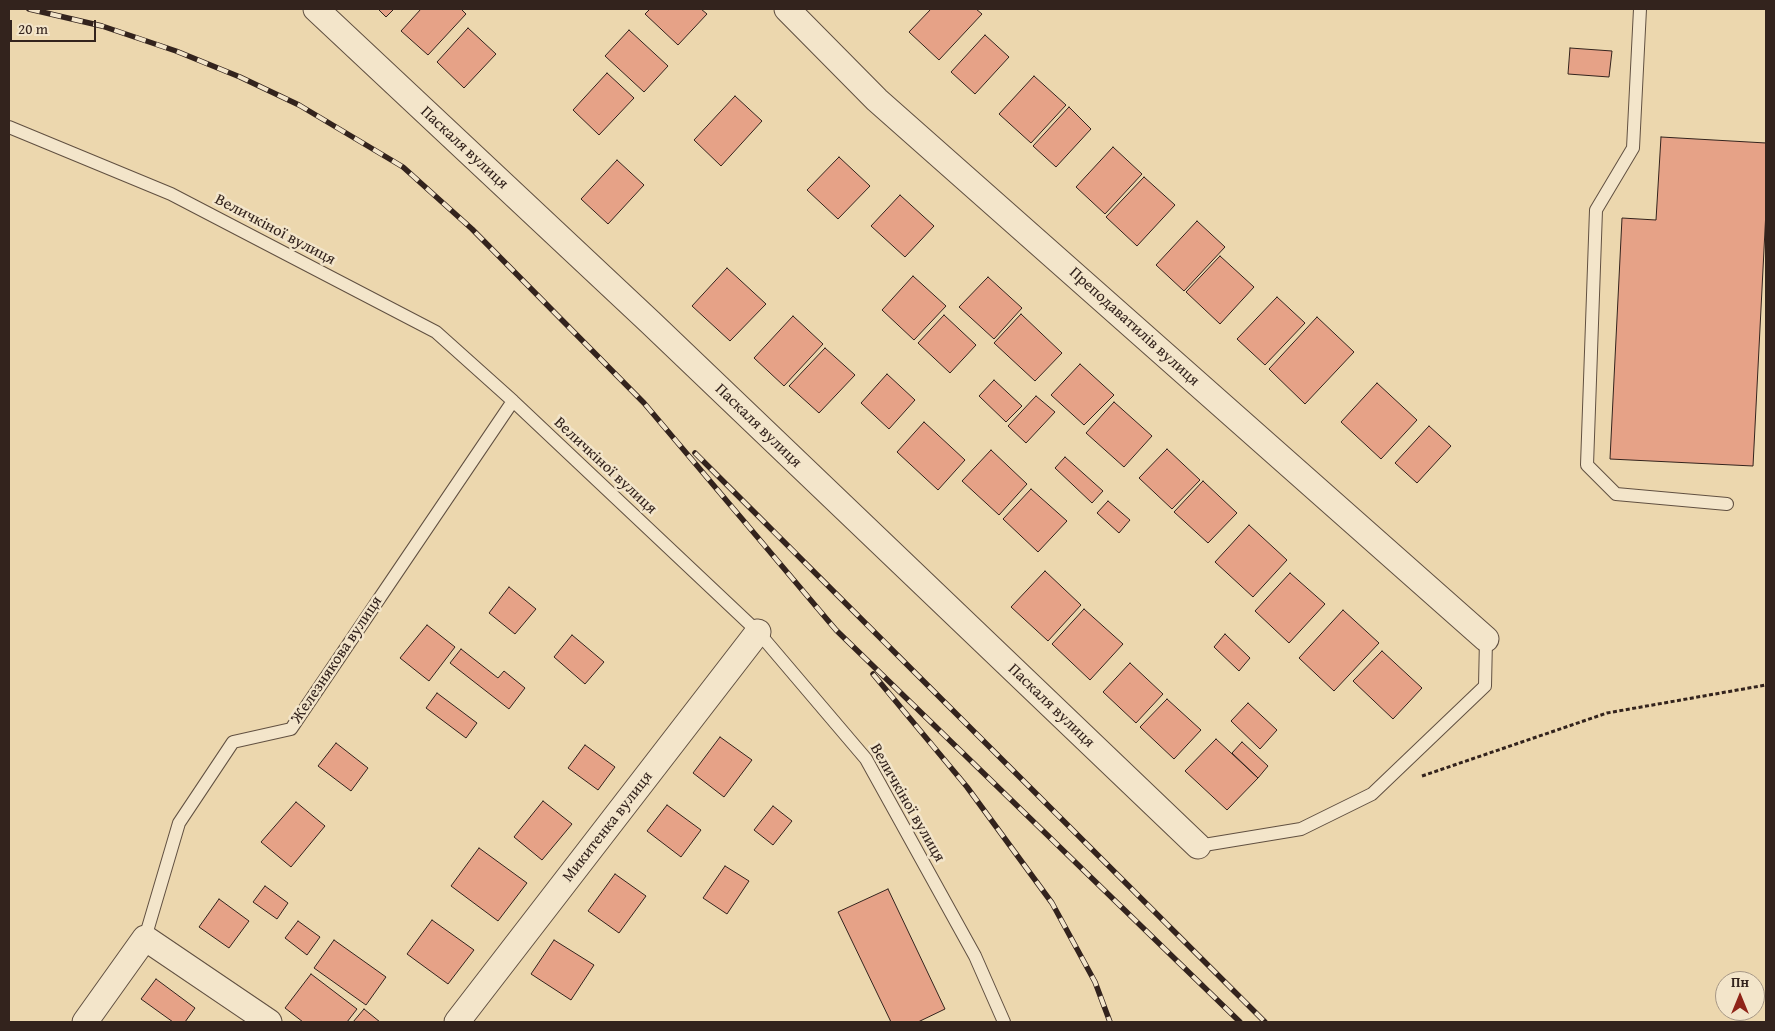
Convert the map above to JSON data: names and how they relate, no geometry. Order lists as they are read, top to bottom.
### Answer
{
  "streets": {
    "street": [
      "Паскаля вулиця",
      "Преподаватилів вулиця",
      "Железнякова вулиця",
      "Микитенка вулиця"
    ],
    "lane": ["Величкіної вулиця"]
  },
  "crossings": [
    ["Величкіної вулиця", "Железнякова вулиця"],
    ["Величкіної вулиця", "Микитенка вулиця"]
  ],
  "scale_bar": "20 m",
  "north": "top"
}
